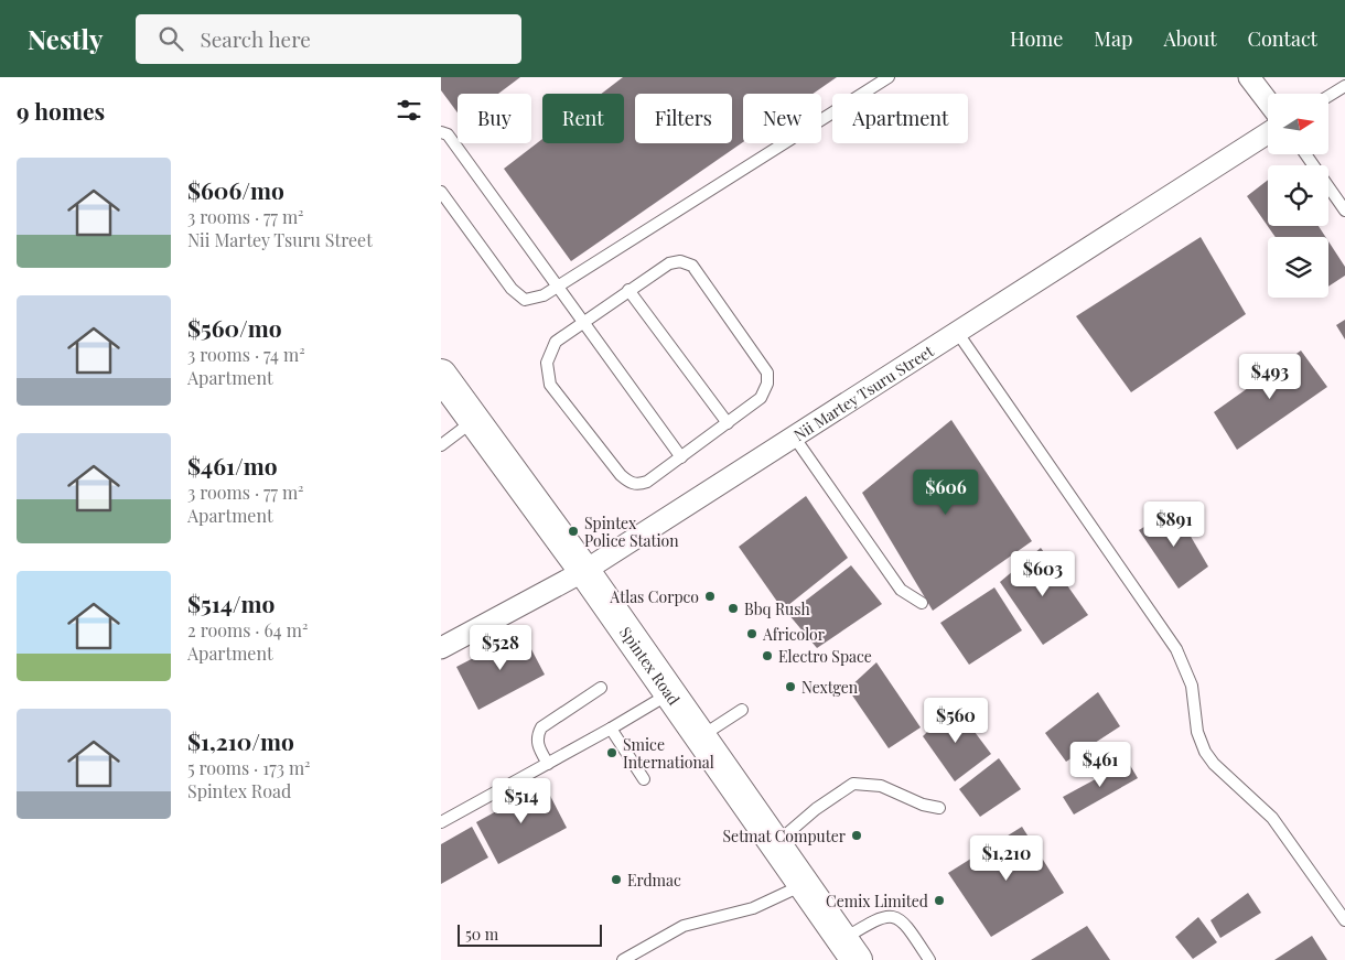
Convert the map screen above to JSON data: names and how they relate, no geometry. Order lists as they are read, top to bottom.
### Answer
{
  "streets": {
    "main road": ["Spintex Road"],
    "street": ["Nii Martey Tsuru Street"]
  },
  "crossings": [
    ["Nii Martey Tsuru Street", "Spintex Road"]
  ],
  "places": [
    "Spintex Police Station",
    "Atlas Corpco",
    "Bbq Rush",
    "Africolor",
    "Electro Space",
    "Nextgen",
    "Smice International",
    "Setmat Computer",
    "Erdmac",
    "Cemix Limited"
  ],
  "scale_bar": "50 m",
  "north": "right",
  "page": {
    "header": "Nestly",
    "search": "Search here",
    "nav": [
      "Home",
      "Map",
      "About",
      "Contact"
    ],
    "heading": "9 homes",
    "chip": [
      "Buy",
      "Rent",
      "Filters",
      "New",
      "Apartment"
    ],
    "list": [
      {
        "name": "$606/mo",
        "note": "3 rooms · 77 m² · Nii Martey Tsuru Street"
      },
      {
        "name": "$560/mo",
        "note": "3 rooms · 74 m² · Apartment"
      },
      {
        "name": "$461/mo",
        "note": "3 rooms · 77 m² · Apartment"
      },
      {
        "name": "$514/mo",
        "note": "2 rooms · 64 m² · Apartment"
      },
      {
        "name": "$1,210/mo",
        "note": "5 rooms · 173 m² · Spintex Road"
      }
    ],
    "price": [
      "$493",
      "$606",
      "$891",
      "$603",
      "$528",
      "$560",
      "$461",
      "$514",
      "$1,210"
    ],
    "scale": "50 m"
  }
}
